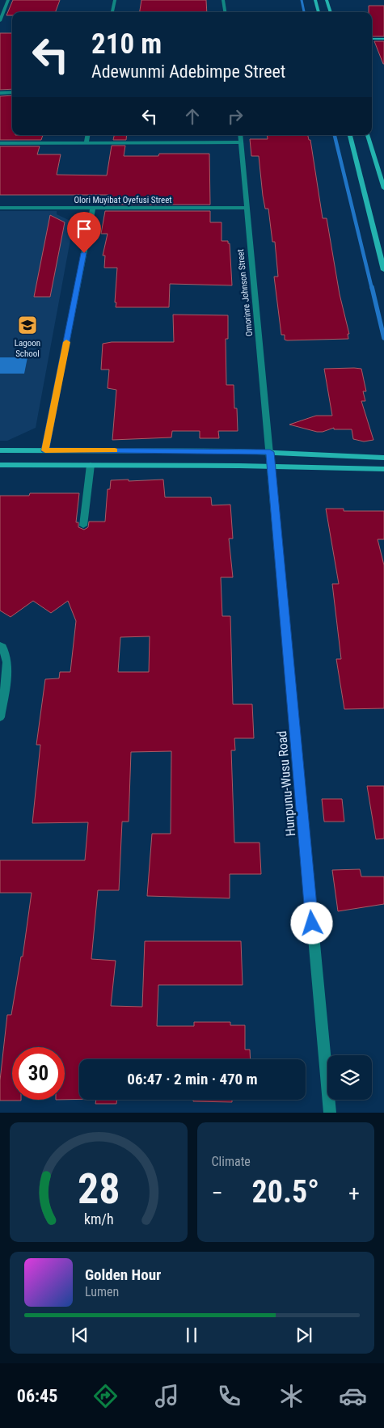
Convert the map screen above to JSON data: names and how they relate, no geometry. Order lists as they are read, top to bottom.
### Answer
{
  "streets": {
    "street": ["Olori Muyibat Oyefusi Street", "Omorinre Johnson Street", "Hunpunu-Wusu Road"]
  },
  "crossings": [
    ["Olori Muyibat Oyefusi Street", "Omorinre Johnson Street"],
    ["Omorinre Johnson Street", "Hunpunu-Wusu Road"]
  ],
  "places": {
    "school or university": ["Lagoon School"]
  },
  "page": {
    "turn": ["210 m", "Adewunmi Adebimpe Street"],
    "limit": "30",
    "trip": "06:47 · 2 min · 470 m",
    "tile": "Climate",
    "heat": ["−", "20.5°", "+"],
    "song": ["Golden Hour", "Lumen"],
    "tabs": "06:45",
    "gauge": ["28", "km/h"]
  }
}
